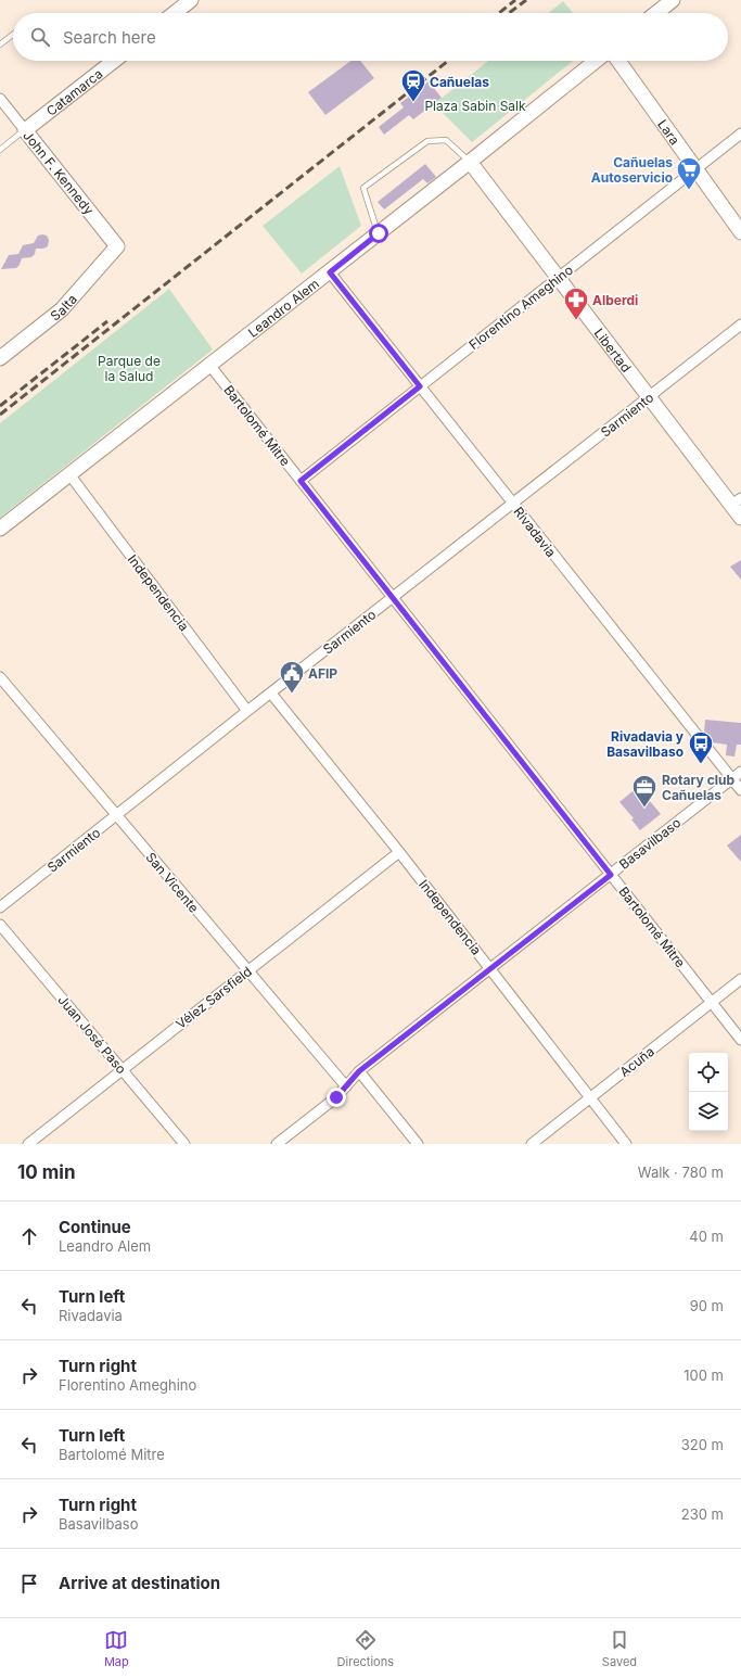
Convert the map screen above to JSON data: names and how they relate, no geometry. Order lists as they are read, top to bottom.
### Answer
{
  "streets": {
    "street": [
      "Catamarca",
      "Lara",
      "John F. Kennedy",
      "Salta",
      "Florentino Ameghino",
      "Leandro Alem",
      "Libertad",
      "Sarmiento",
      "Bartolomé Mitre",
      "Rivadavia",
      "Independencia",
      "Basavilbaso",
      "San Vicente",
      "Vélez Sarsfield",
      "Juan José Paso",
      "Acuña"
    ]
  },
  "crossings": [
    ["Catamarca", "John F. Kennedy"],
    ["Lara", "Florentino Ameghino"],
    ["John F. Kennedy", "Salta"],
    ["Florentino Ameghino", "Libertad"],
    ["Florentino Ameghino", "Bartolomé Mitre"],
    ["Florentino Ameghino", "Rivadavia"],
    ["Leandro Alem", "Libertad"],
    ["Leandro Alem", "Bartolomé Mitre"],
    ["Leandro Alem", "Rivadavia"],
    ["Leandro Alem", "Independencia"],
    ["Libertad", "Sarmiento"],
    ["Sarmiento", "Bartolomé Mitre"],
    ["Sarmiento", "Rivadavia"],
    ["Sarmiento", "Independencia"],
    ["Sarmiento", "San Vicente"],
    ["Bartolomé Mitre", "Basavilbaso"],
    ["Bartolomé Mitre", "Acuña"],
    ["Rivadavia", "Basavilbaso"],
    ["Independencia", "Basavilbaso"],
    ["Independencia", "Vélez Sarsfield"],
    ["Independencia", "Acuña"],
    ["Basavilbaso", "San Vicente"],
    ["San Vicente", "Vélez Sarsfield"],
    ["Vélez Sarsfield", "Juan José Paso"]
  ],
  "parks": ["Plaza Sabin Salk", "Parque de la Salud"],
  "places": {
    "station": ["Cañuelas"],
    "supermarket": ["Cañuelas Autoservicio"],
    "pharmacy": ["Alberdi"],
    "public building": ["AFIP"],
    "bus stop": ["Rivadavia y Basavilbaso"],
    "office": ["Rotary club Cañuelas"]
  },
  "page": {
    "search": "Search here",
    "heading": ["10 min", "Walk · 780 m"],
    "list": [
      ["Continue", "Leandro Alem", "40 m"],
      ["Turn left", "Rivadavia", "90 m"],
      ["Turn right", "Florentino Ameghino", "100 m"],
      ["Turn left", "Bartolomé Mitre", "320 m"],
      ["Turn right", "Basavilbaso", "230 m"],
      "Arrive at destination"
    ],
    "nav": ["Map", "Directions", "Saved"]
  }
}
